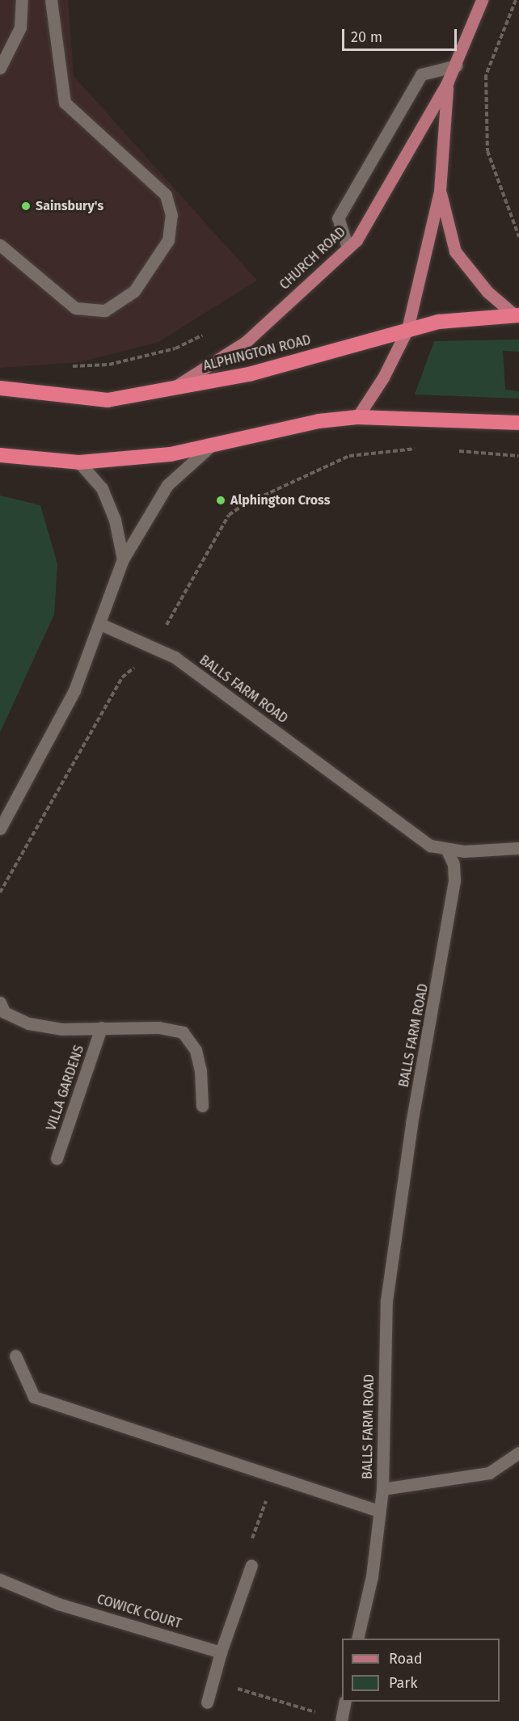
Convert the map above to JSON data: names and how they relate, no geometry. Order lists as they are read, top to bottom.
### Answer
{
  "streets": {
    "highway": ["ALPHINGTON ROAD"],
    "main road": ["CHURCH ROAD"],
    "street": ["BALLS FARM ROAD", "VILLA GARDENS", "COWICK COURT"]
  },
  "crossings": [
    ["CHURCH ROAD", "ALPHINGTON ROAD"]
  ],
  "places": ["Sainsbury's", "Alphington Cross"],
  "legend": ["Road", "Park"],
  "scale_bar": "20 m"
}
